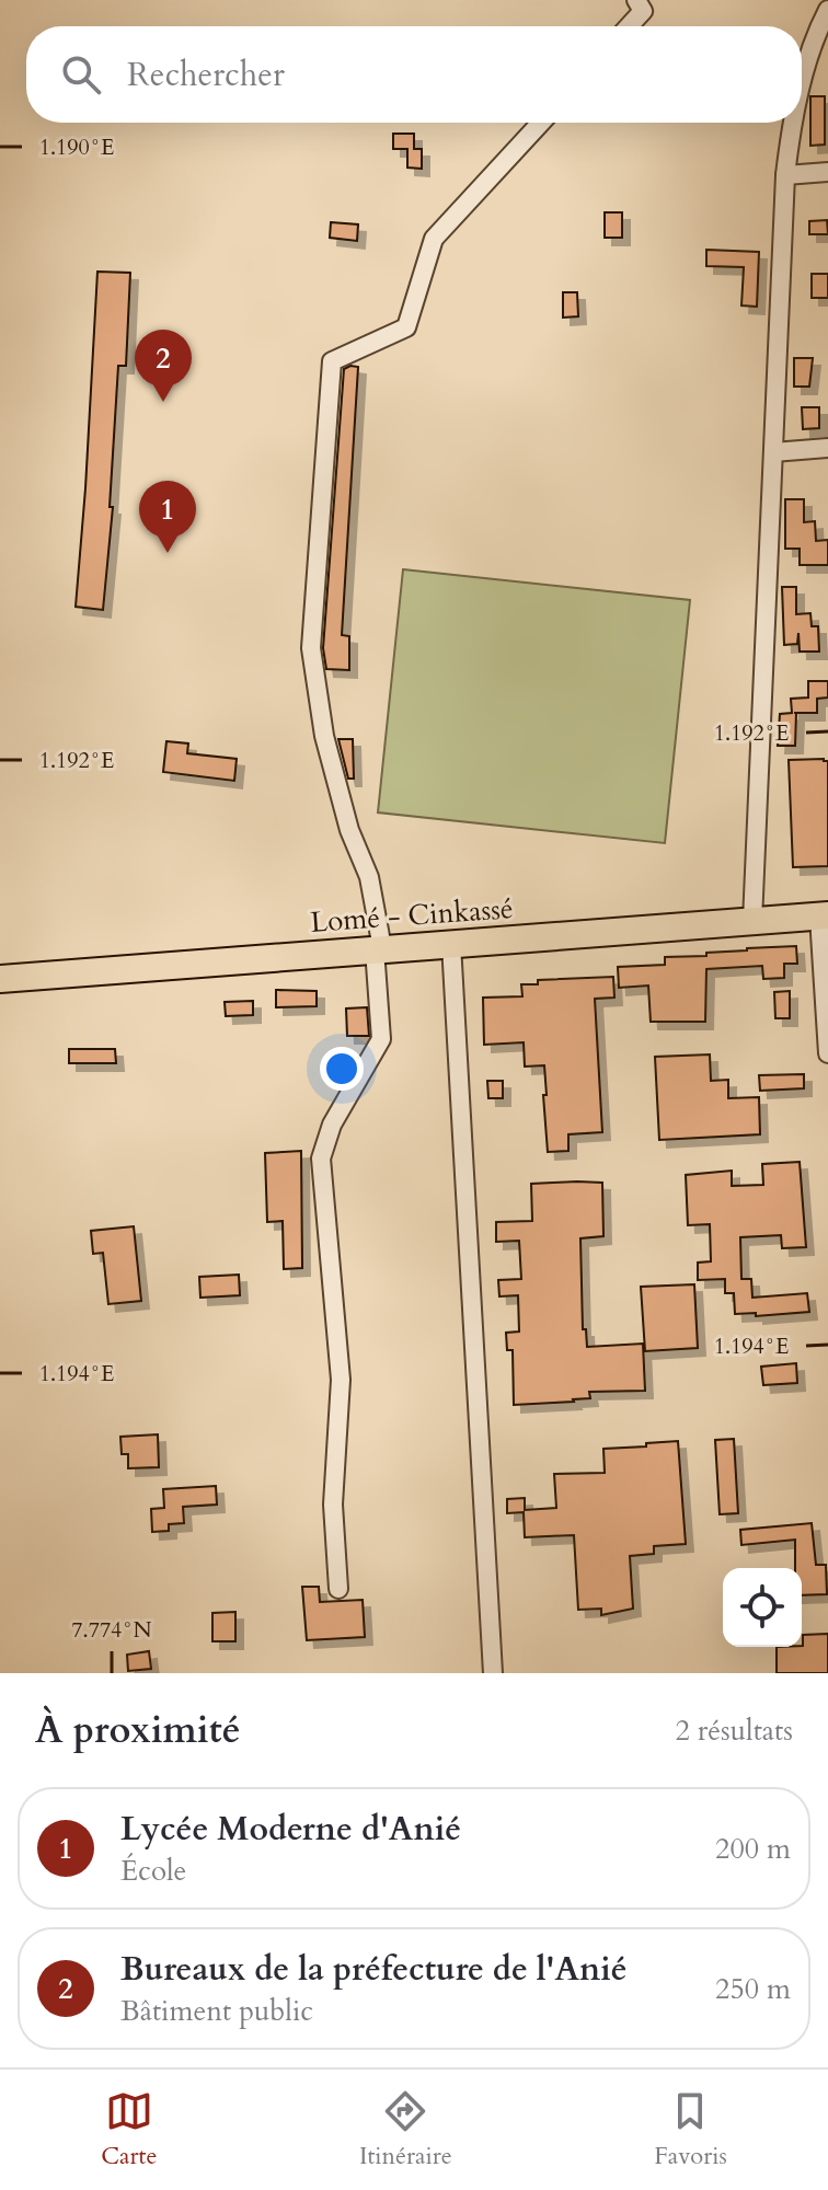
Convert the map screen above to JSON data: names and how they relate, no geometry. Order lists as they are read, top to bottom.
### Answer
{
  "streets": {
    "highway": ["Lomé - Cinkassé"]
  },
  "page": {
    "search": "Rechercher",
    "pins": ["2", "1"],
    "heading": ["À proximité", "2 résultats"],
    "list": [
      {
        "mark": "1",
        "name": "Lycée Moderne d'Anié",
        "note": "École",
        "value": "200 m"
      },
      {
        "mark": "2",
        "name": "Bureaux de la préfecture de l'Anié",
        "note": "Bâtiment public",
        "value": "250 m"
      }
    ],
    "nav": ["Carte", "Itinéraire", "Favoris"]
  },
  "coordinates": [
    "1.190°E",
    "1.192°E",
    "1.194°E",
    "7.774°N"
  ]
}
